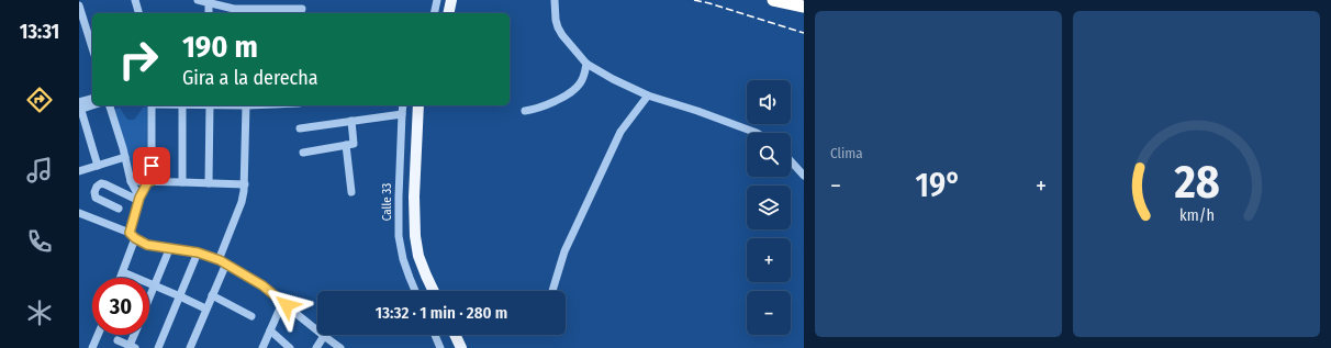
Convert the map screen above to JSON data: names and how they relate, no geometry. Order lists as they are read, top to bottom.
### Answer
{
  "streets": {
    "street": ["Calle 33"]
  },
  "page": {
    "tabs": "13:31",
    "tile": "Clima",
    "turn": ["190 m", "Gira a la derecha"],
    "map_buttons": ["+", "−"],
    "heat": ["−", "19°", "+"],
    "limit": "30",
    "trip": "13:32 · 1 min · 280 m",
    "gauge": ["28", "km/h"]
  }
}
